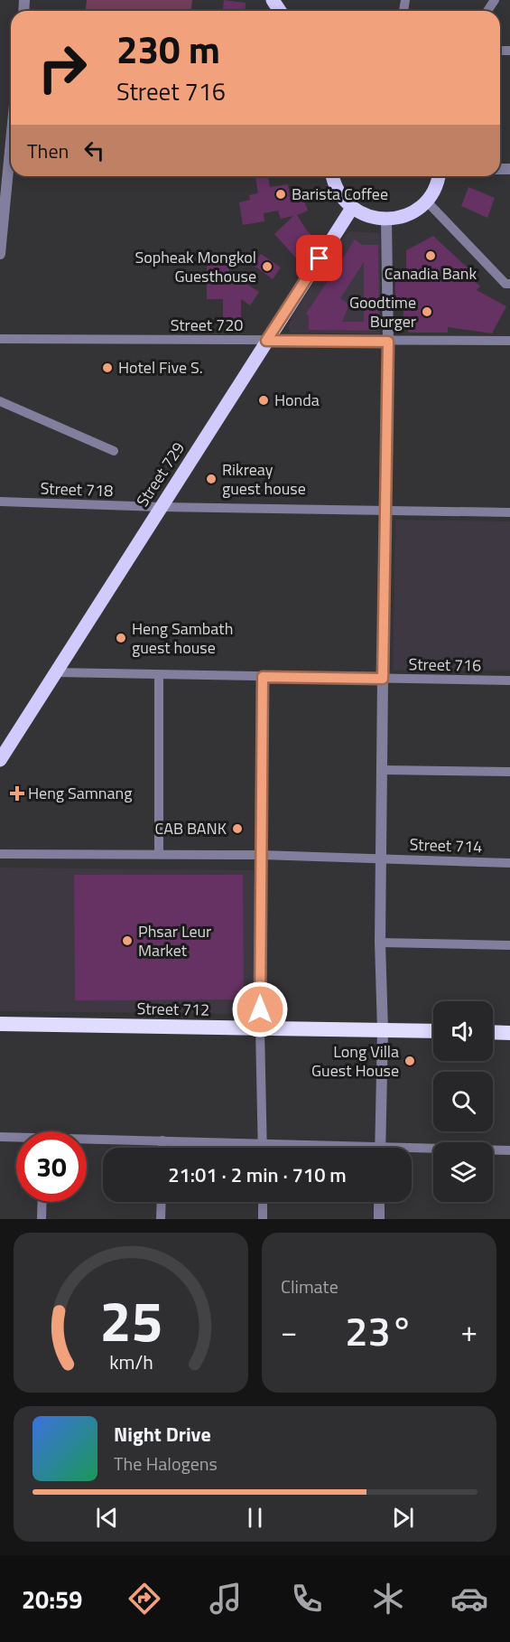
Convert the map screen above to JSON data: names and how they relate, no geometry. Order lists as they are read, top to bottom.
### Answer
{
  "streets": {
    "highway": ["Street 712"],
    "main road": ["Street 729"],
    "street": [
      "Street 720",
      "Street 718",
      "Street 716",
      "Street 714"
    ]
  },
  "crossings": [
    ["Street 720", "Street 729"],
    ["Street 729", "Street 718"],
    ["Street 729", "Street 716"]
  ],
  "places": {
    "other": [
      "Barista Coffee",
      "Canadia Bank",
      "Sopheak Mongkol Guesthouse",
      "Goodtime Burger",
      "Hotel Five S.",
      "Honda",
      "Rikreay guest house",
      "Heng Sambath guest house",
      "CAB BANK",
      "Phsar Leur Market",
      "Long Villa Guest House"
    ],
    "health": ["Heng Samnang"]
  },
  "page": {
    "turn": ["230 m", "Street 716"],
    "then": "Then",
    "limit": "30",
    "trip": "21:01 · 2 min · 710 m",
    "tile": "Climate",
    "heat": ["−", "23°", "+"],
    "song": ["Night Drive", "The Halogens"],
    "tabs": "20:59",
    "gauge": ["25", "km/h"]
  }
}
